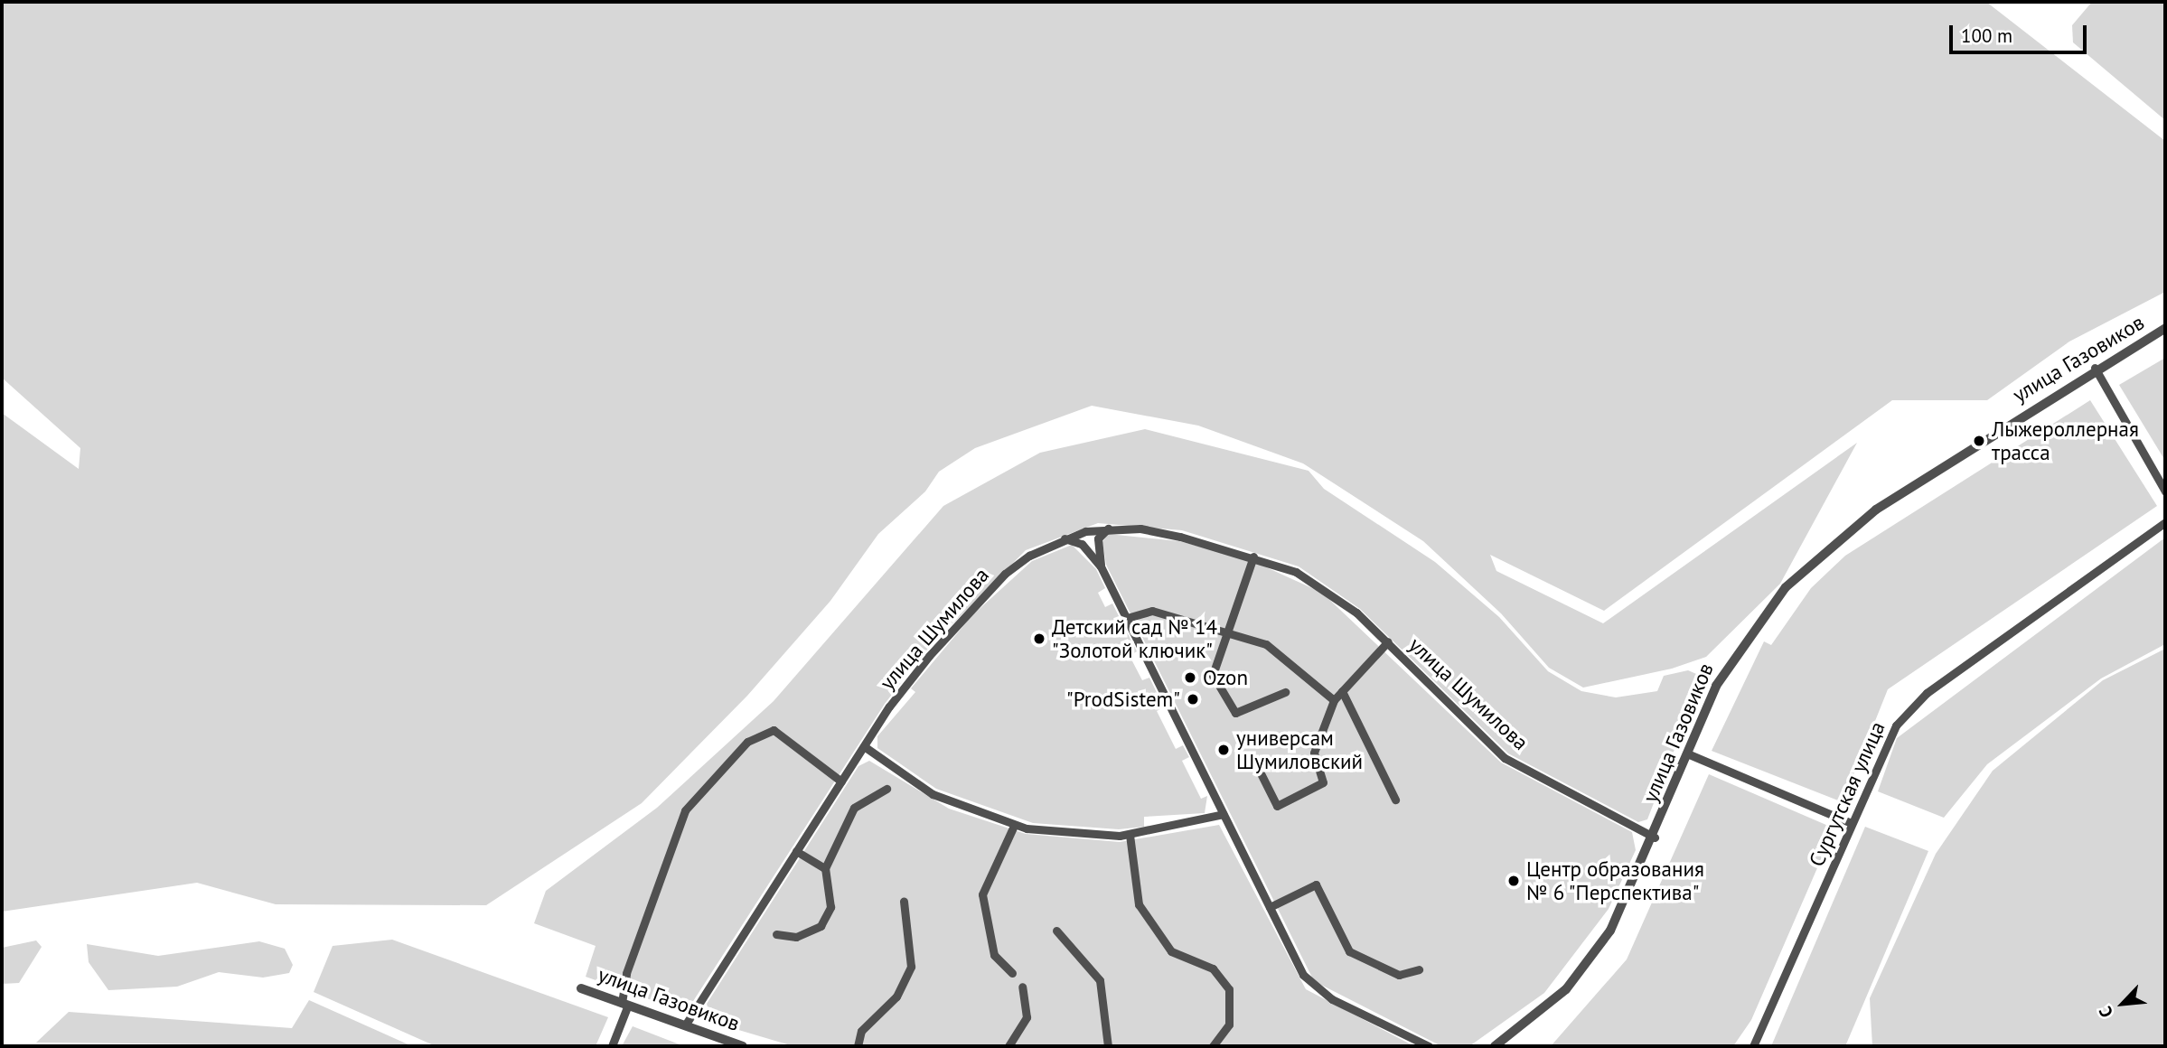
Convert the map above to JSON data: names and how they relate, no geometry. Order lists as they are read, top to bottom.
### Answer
{
  "streets": {
    "street": ["улица Газовиков", "улица Шумилова", "Сургутская улица"]
  },
  "crossings": [
    ["улица Газовиков", "улица Шумилова"]
  ],
  "places": [
    "Лыжероллерная трасса",
    "Детский сад № 14 \"Золотой ключик\"",
    "Ozon",
    "\"ProdSistem\"",
    "универсам Шумиловский",
    "Центр образования № 6 \"Перспектива\""
  ],
  "scale_bar": "100 m",
  "north": "bottom left"
}
